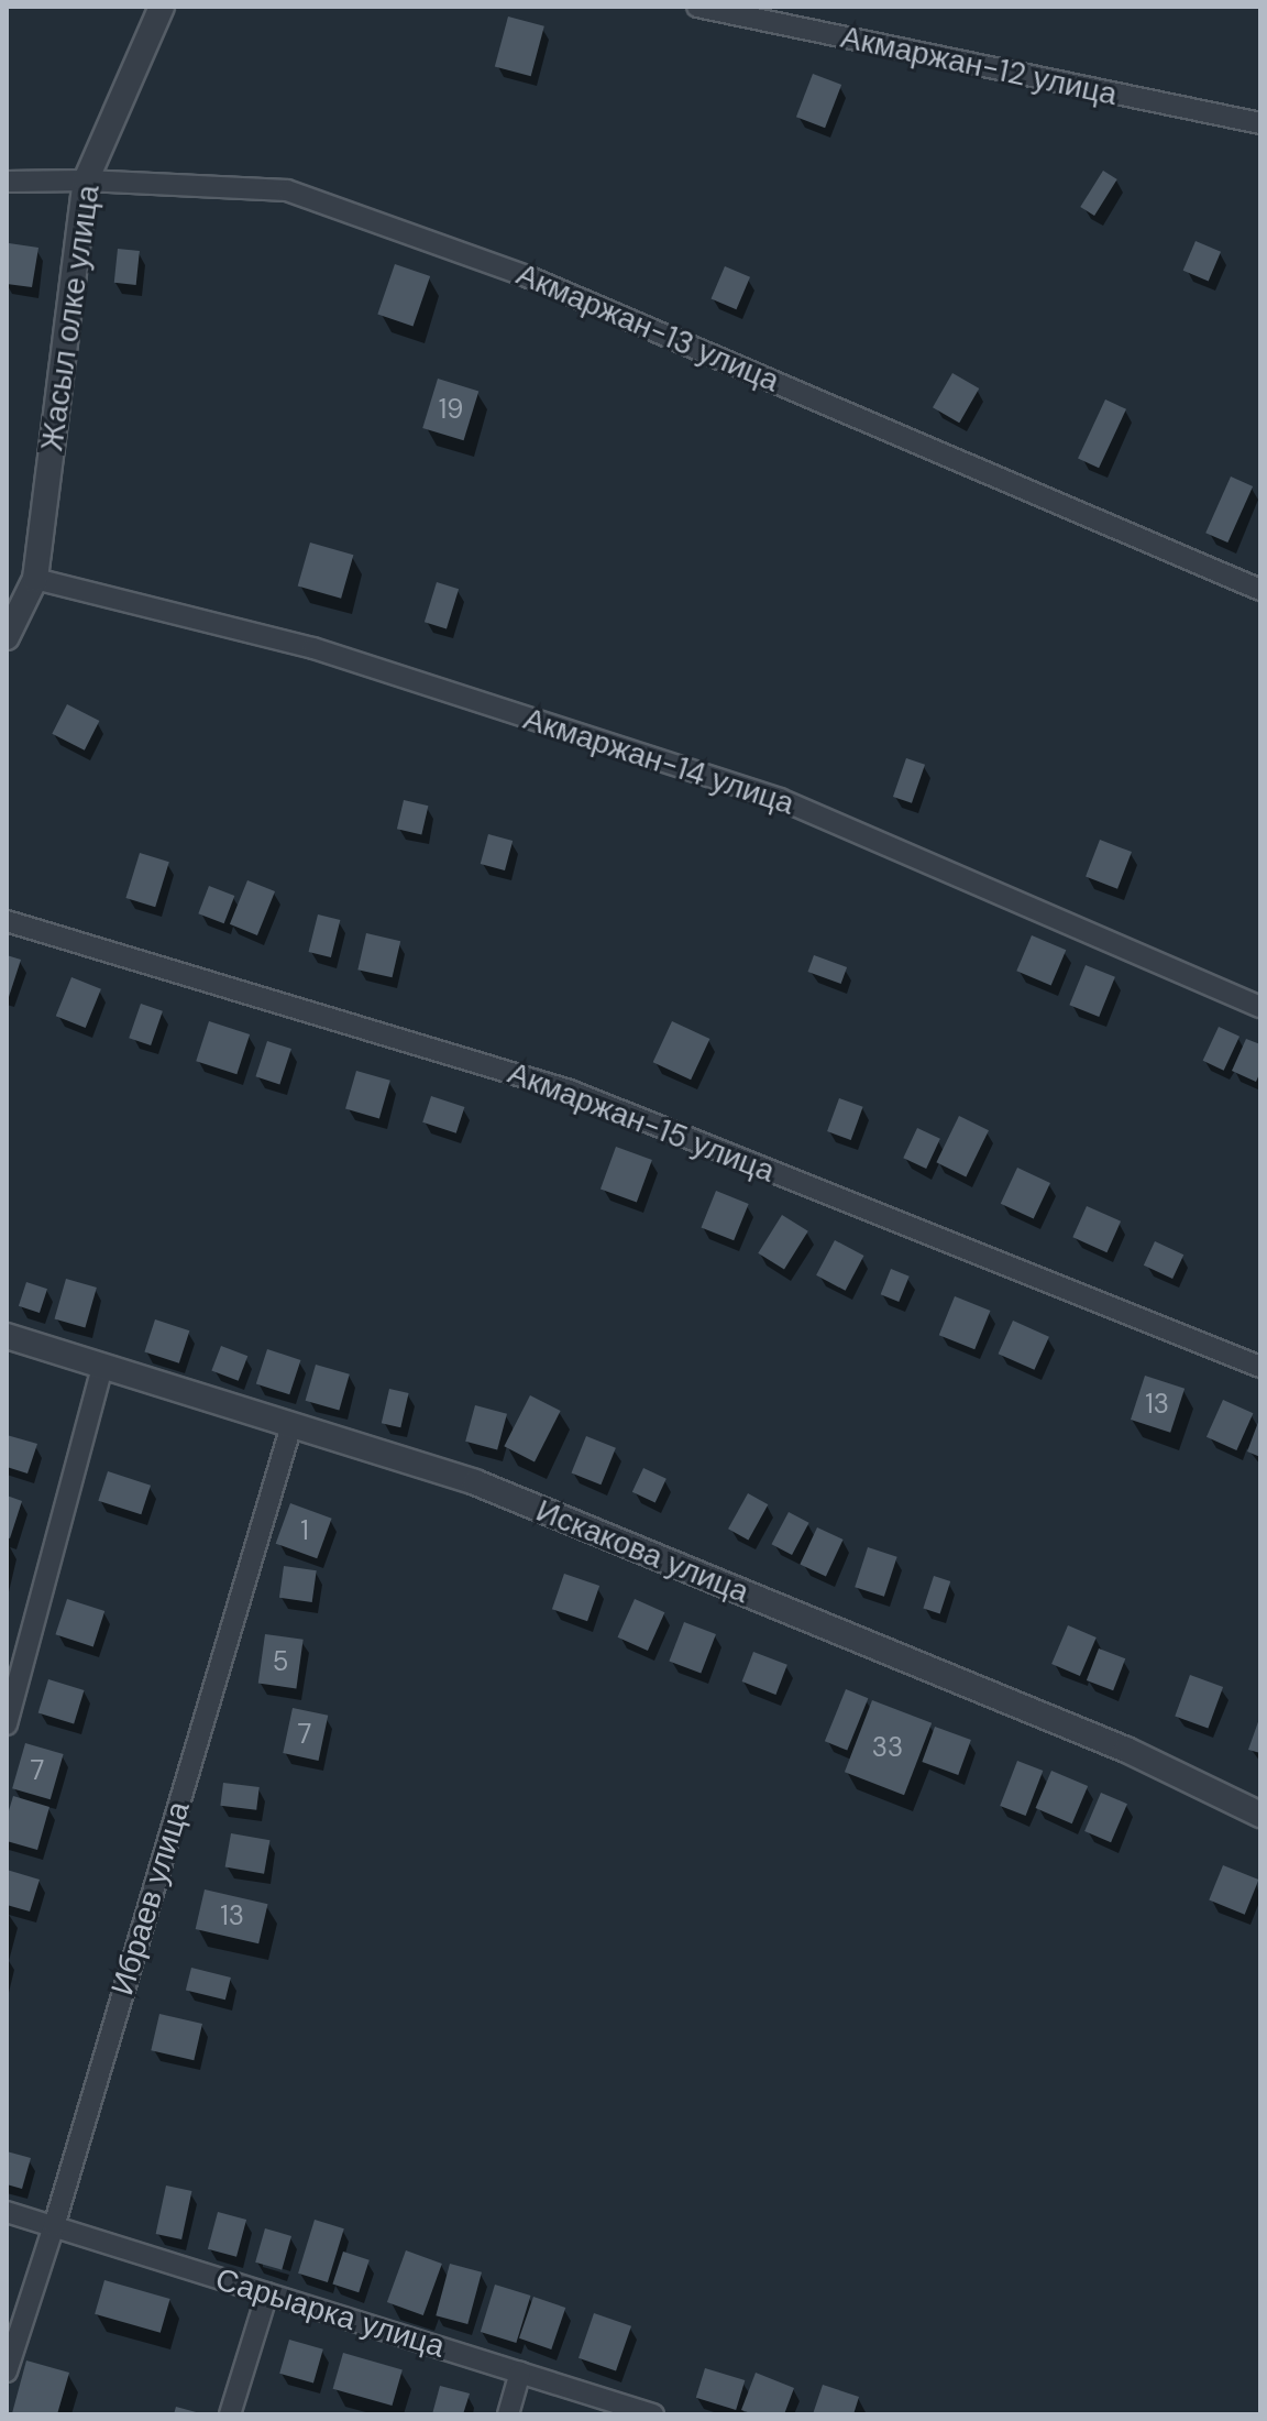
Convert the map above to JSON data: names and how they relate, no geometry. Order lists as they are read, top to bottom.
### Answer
{
  "streets": {
    "street": [
      "Акмаржан-12 улица",
      "Жасыл олке улица",
      "Акмаржан-13 улица",
      "Акмаржан-14 улица",
      "Акмаржан-15 улица",
      "Искакова улица",
      "Ибраев улица",
      "Сарыарка улица"
    ]
  },
  "crossings": [
    ["Жасыл олке улица", "Акмаржан-13 улица"],
    ["Жасыл олке улица", "Акмаржан-14 улица"],
    ["Искакова улица", "Ибраев улица"],
    ["Ибраев улица", "Сарыарка улица"]
  ],
  "house_numbers": [
    "19",
    "13",
    "1",
    "5",
    "7",
    "33",
    "7",
    "13"
  ]
}
